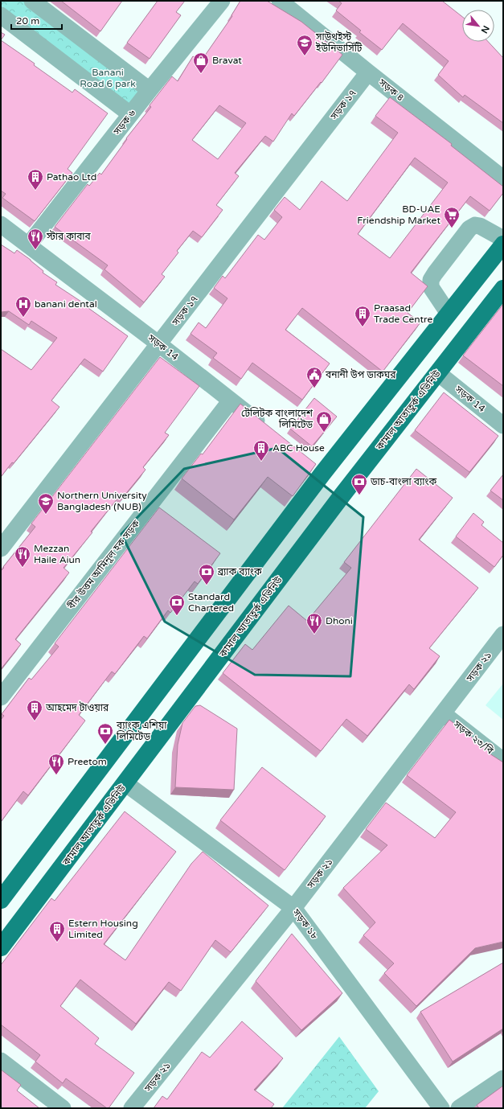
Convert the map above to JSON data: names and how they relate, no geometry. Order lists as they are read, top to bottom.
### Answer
{
  "streets": {
    "main road": ["কামাল আতাতুর্ক এভিনিউ"],
    "street": [
      "সড়ক ৪",
      "সড়ক ১৭",
      "সড়ক ৬",
      "সড়ক 14",
      "বীর উত্তম আমিনুল হক সড়ক",
      "সড়ক ২১",
      "সড়ক ২৩/বি",
      "সড়ক ১৮"
    ]
  },
  "crossings": [
    ["সড়ক ৪", "সড়ক ১৭"],
    ["সড়ক ১৭", "সড়ক 14"],
    ["সড়ক ৬", "সড়ক 14"],
    ["সড়ক 14", "কামাল আতাতুর্ক এভিনিউ"],
    ["সড়ক 14", "বীর উত্তম আমিনুল হক সড়ক"],
    ["কামাল আতাতুর্ক এভিনিউ", "সড়ক ১৮"],
    ["সড়ক ২১", "সড়ক ২৩/বি"],
    ["সড়ক ২১", "সড়ক ১৮"]
  ],
  "parks": ["Banani Road 6 park"],
  "places": {
    "school or university": ["সাউথইস্ট ইউনিভার্সিটি", "Northern University Bangladesh (NUB)"],
    "shop": ["Bravat", "টেলিটক বাংলাদেশ লিমিটেড"],
    "building": [
      "Pathao Ltd",
      "Praasad Trade Centre",
      "ABC House",
      "আহমেদ টাওয়ার",
      "Estern Housing Limited"
    ],
    "supermarket": ["BD-UAE Friendship Market"],
    "restaurant": [
      "স্টার কাবাব",
      "Mezzan Haile Aiun",
      "Dhoni",
      "Preetom"
    ],
    "hospital": ["banani dental"],
    "public building": ["বনানী উপ ডাকঘর"],
    "bank": [
      "ডাচ-বাংলা ব্যাংক",
      "ব্র্যাক ব্যাংক",
      "Standard Chartered",
      "ব্যাংক এশিয়া লিমিটেড"
    ]
  },
  "scale_bar": "20 m",
  "north": "bottom right"
}
